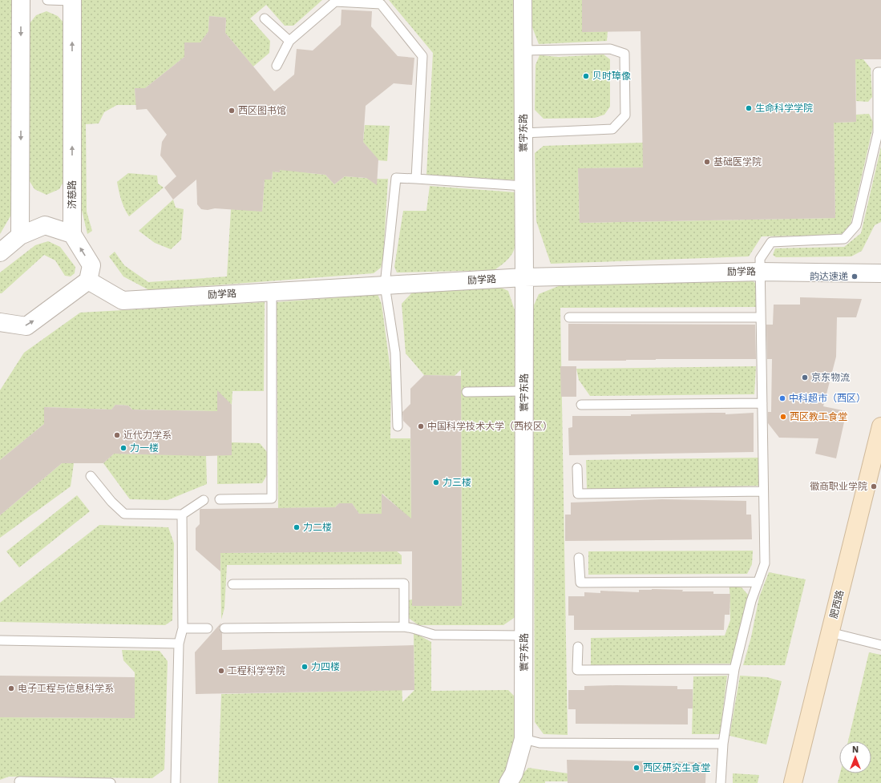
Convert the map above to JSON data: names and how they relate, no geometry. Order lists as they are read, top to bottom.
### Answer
{
  "streets": {
    "main road": ["肥西路"],
    "street": ["寰宇东路", "济慈路", "励学路"]
  },
  "crossings": [
    ["寰宇东路", "励学路"]
  ],
  "places": [
    "贝时璋像",
    "生命科学学院",
    "西区图书馆",
    "基础医学院",
    "韵达速递",
    "京东物流",
    "中科超市（西区）",
    "西区教工食堂",
    "中国科学技术大学（西校区）",
    "近代力学系",
    "力一楼",
    "力三楼",
    "徽商职业学院",
    "力二楼",
    "力四楼",
    "工程科学学院",
    "电子工程与信息科学系",
    "西区研究生食堂"
  ],
  "north": "top"
}
